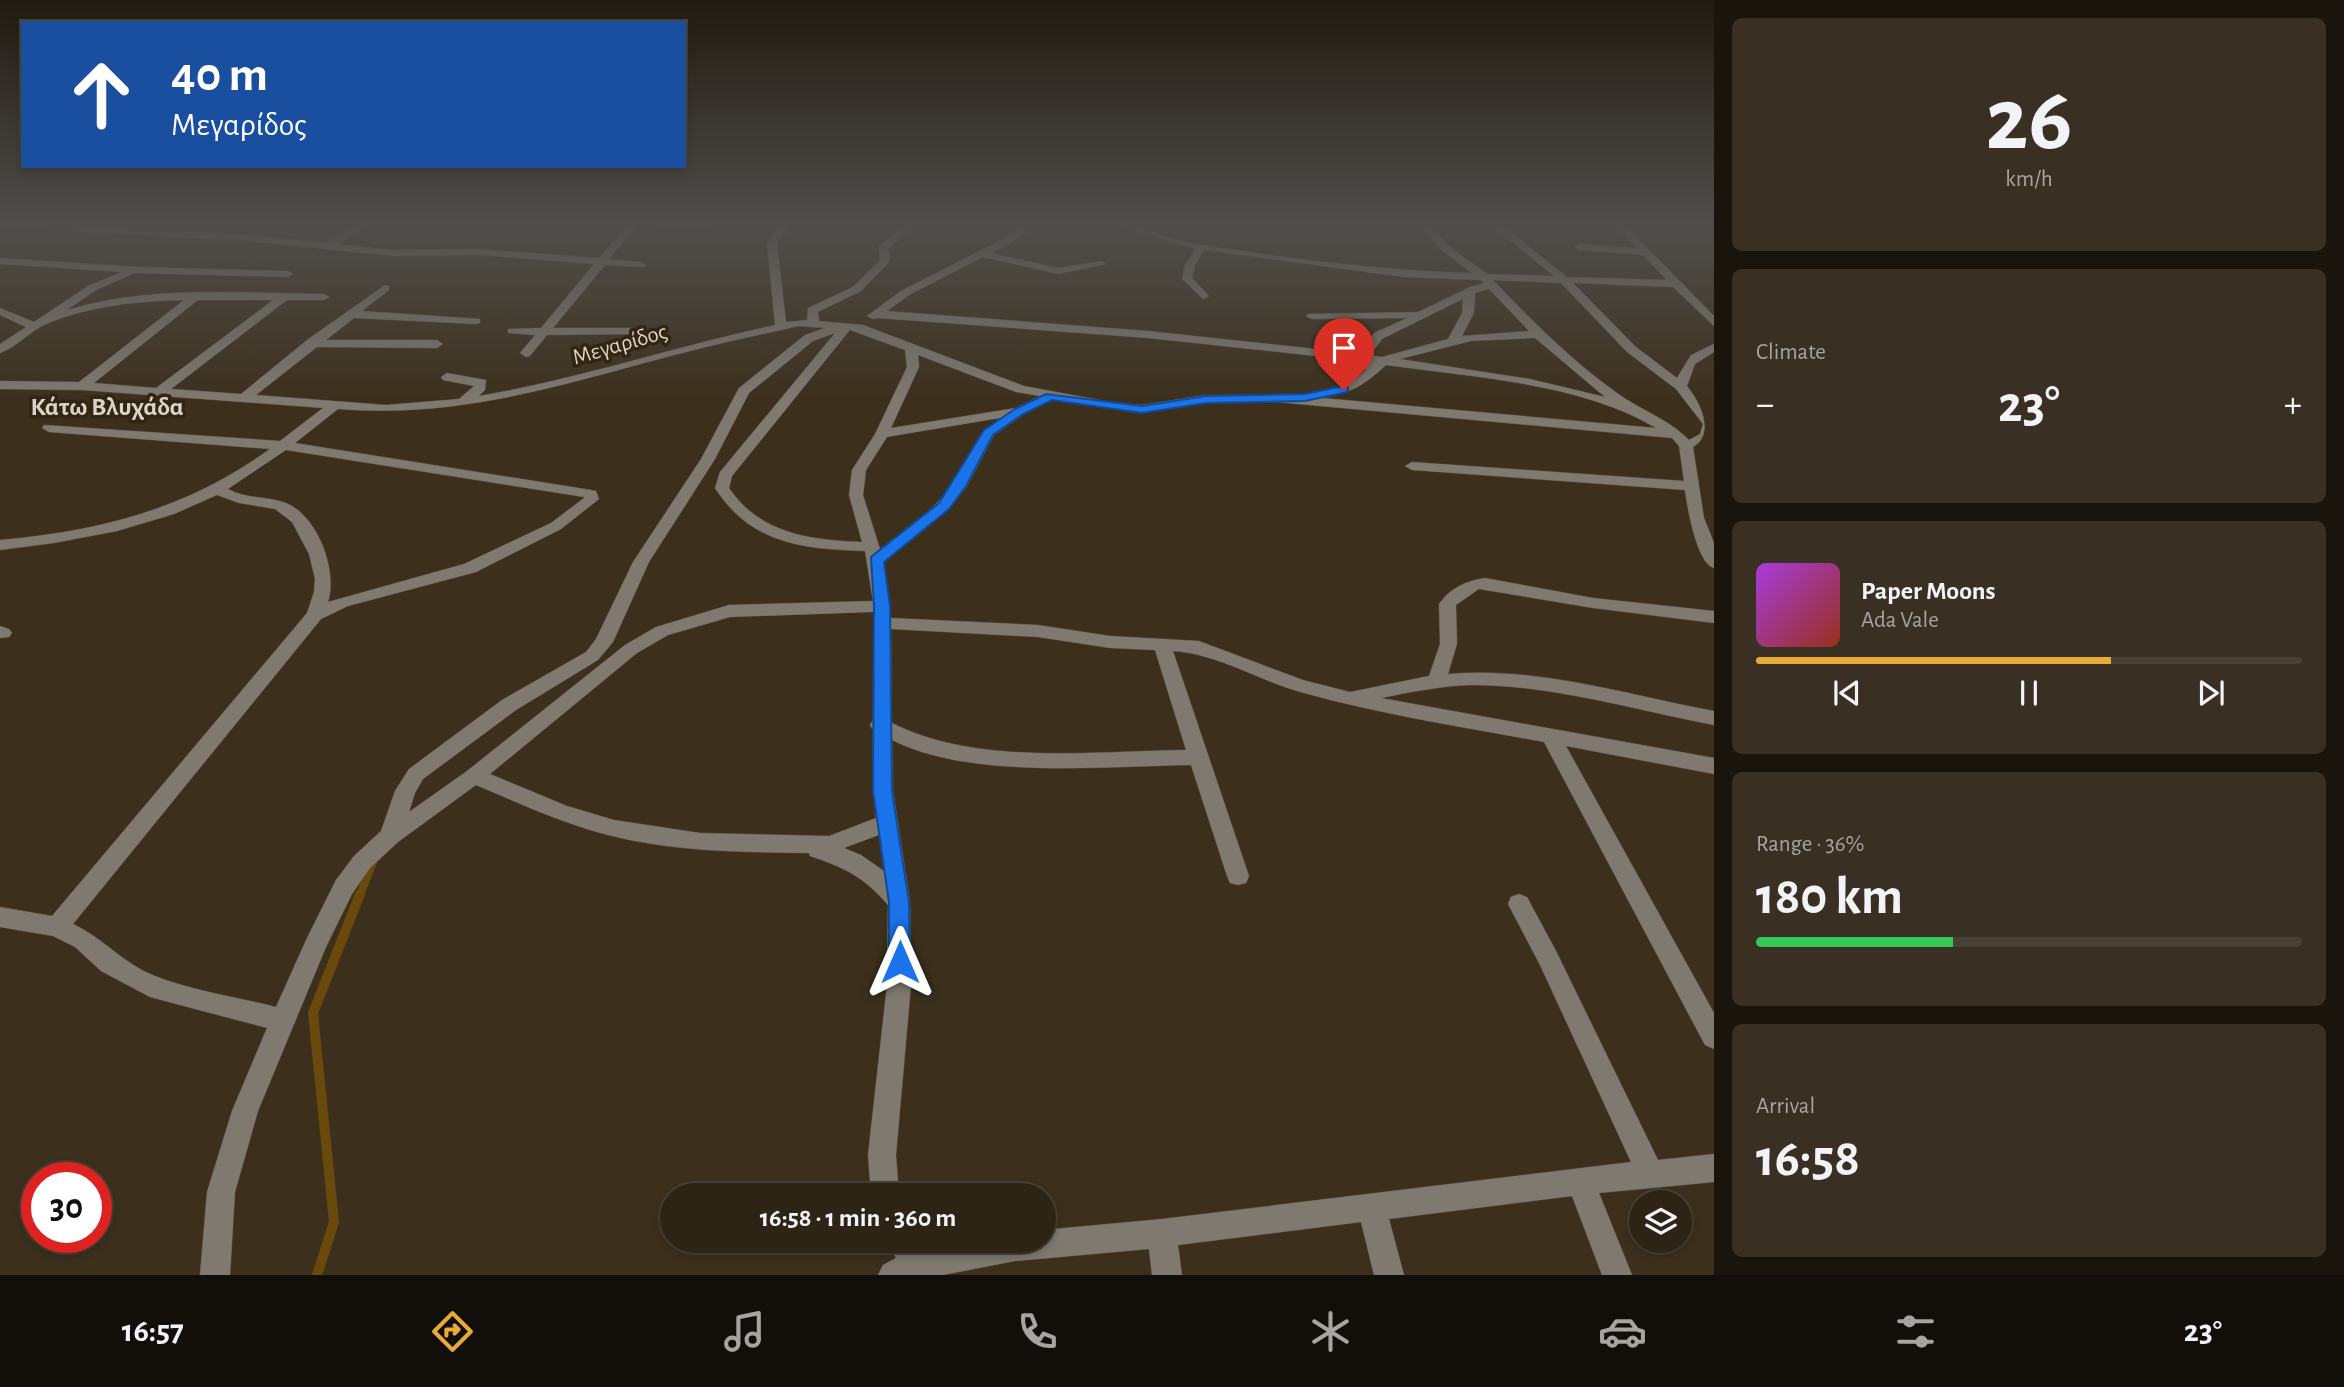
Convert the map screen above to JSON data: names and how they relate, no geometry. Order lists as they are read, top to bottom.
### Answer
{
  "streets": {
    "street": ["Μεγαρίδος"]
  },
  "districts": ["Κάτω Βλυχάδα"],
  "page": {
    "tile": [
      ["26", "km/h"],
      "Climate",
      ["Range · 36%", "180 km"],
      ["Arrival", "16:58"]
    ],
    "turn": ["40 m", "Μεγαρίδος"],
    "heat": ["−", "23°", "+"],
    "song": ["Paper Moons", "Ada Vale"],
    "limit": "30",
    "trip": "16:58 · 1 min · 360 m",
    "tabs": ["16:57", "23°"]
  }
}
